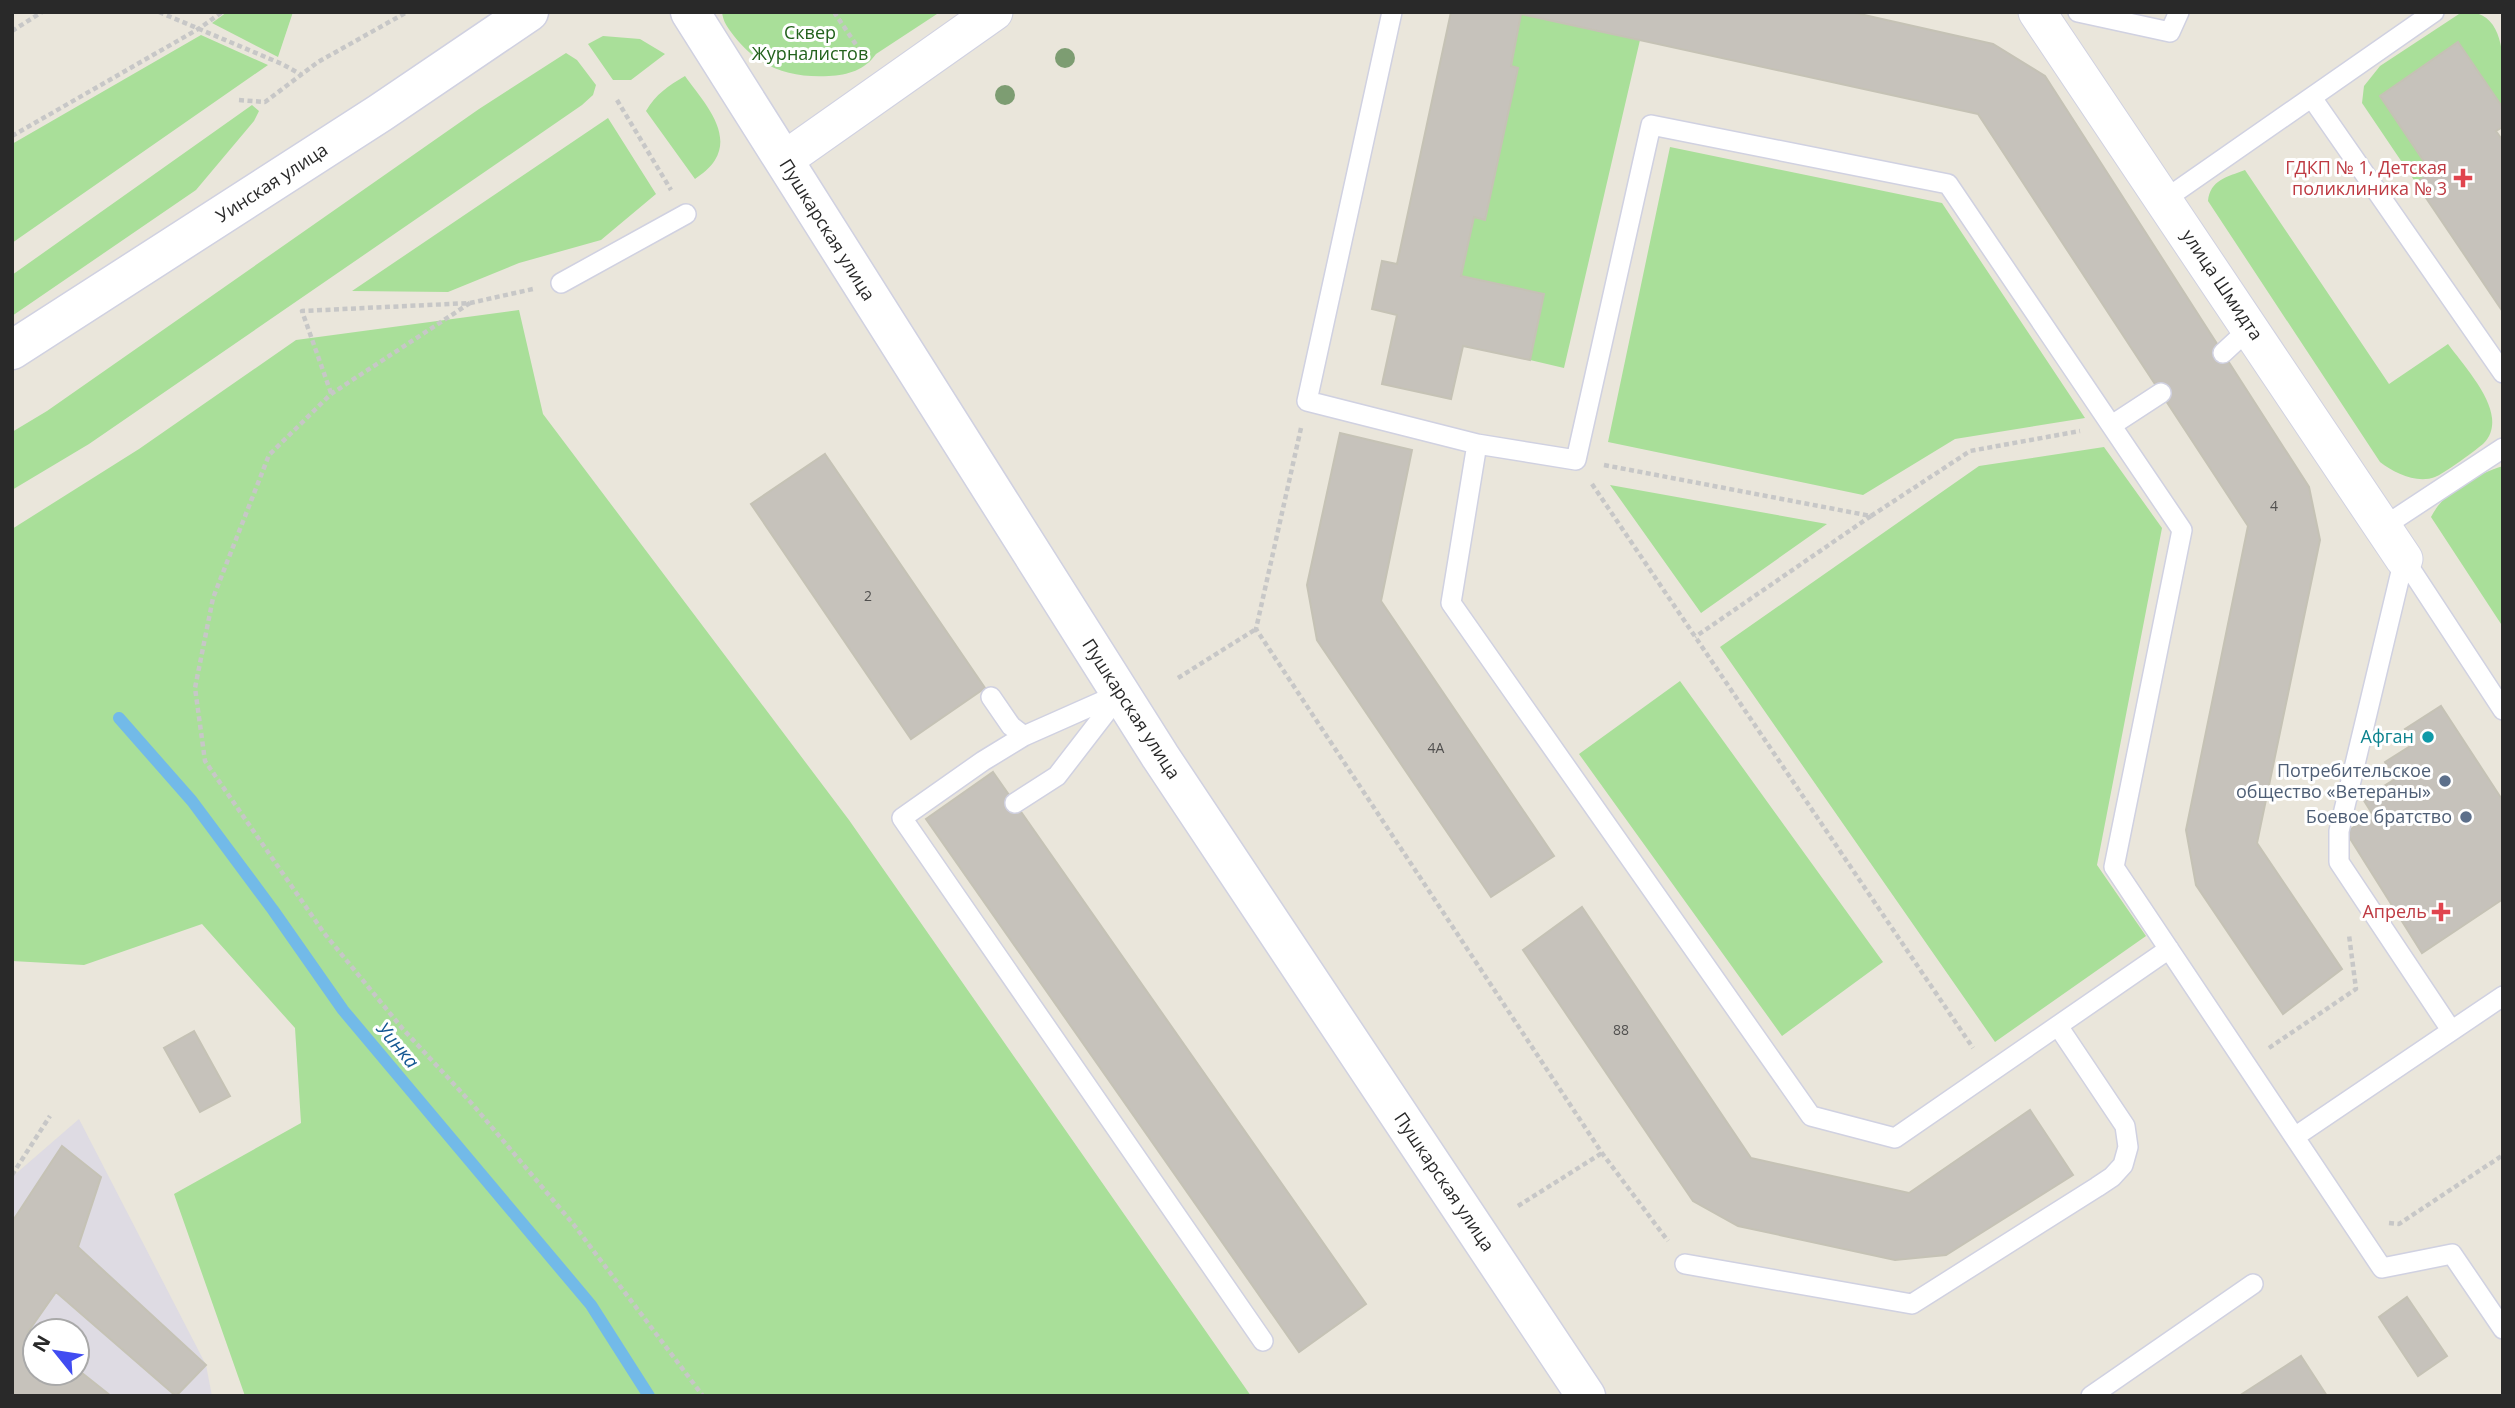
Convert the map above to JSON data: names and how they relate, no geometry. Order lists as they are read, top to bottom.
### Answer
{
  "streets": {
    "street": ["Уинская улица", "Пушкарская улица", "улица Шмидта"]
  },
  "water": ["Уинка"],
  "parks": ["Сквер Журналистов"],
  "places": {
    "health": ["ГДКП № 1, Детская поликлиника № 3", "Апрель"],
    "other": ["Афган", "Потребительское общество «Ветераны»", "Боевое братство"]
  },
  "house_numbers": [
    "4",
    "2",
    "4А",
    "88"
  ],
  "north": "top left"
}
